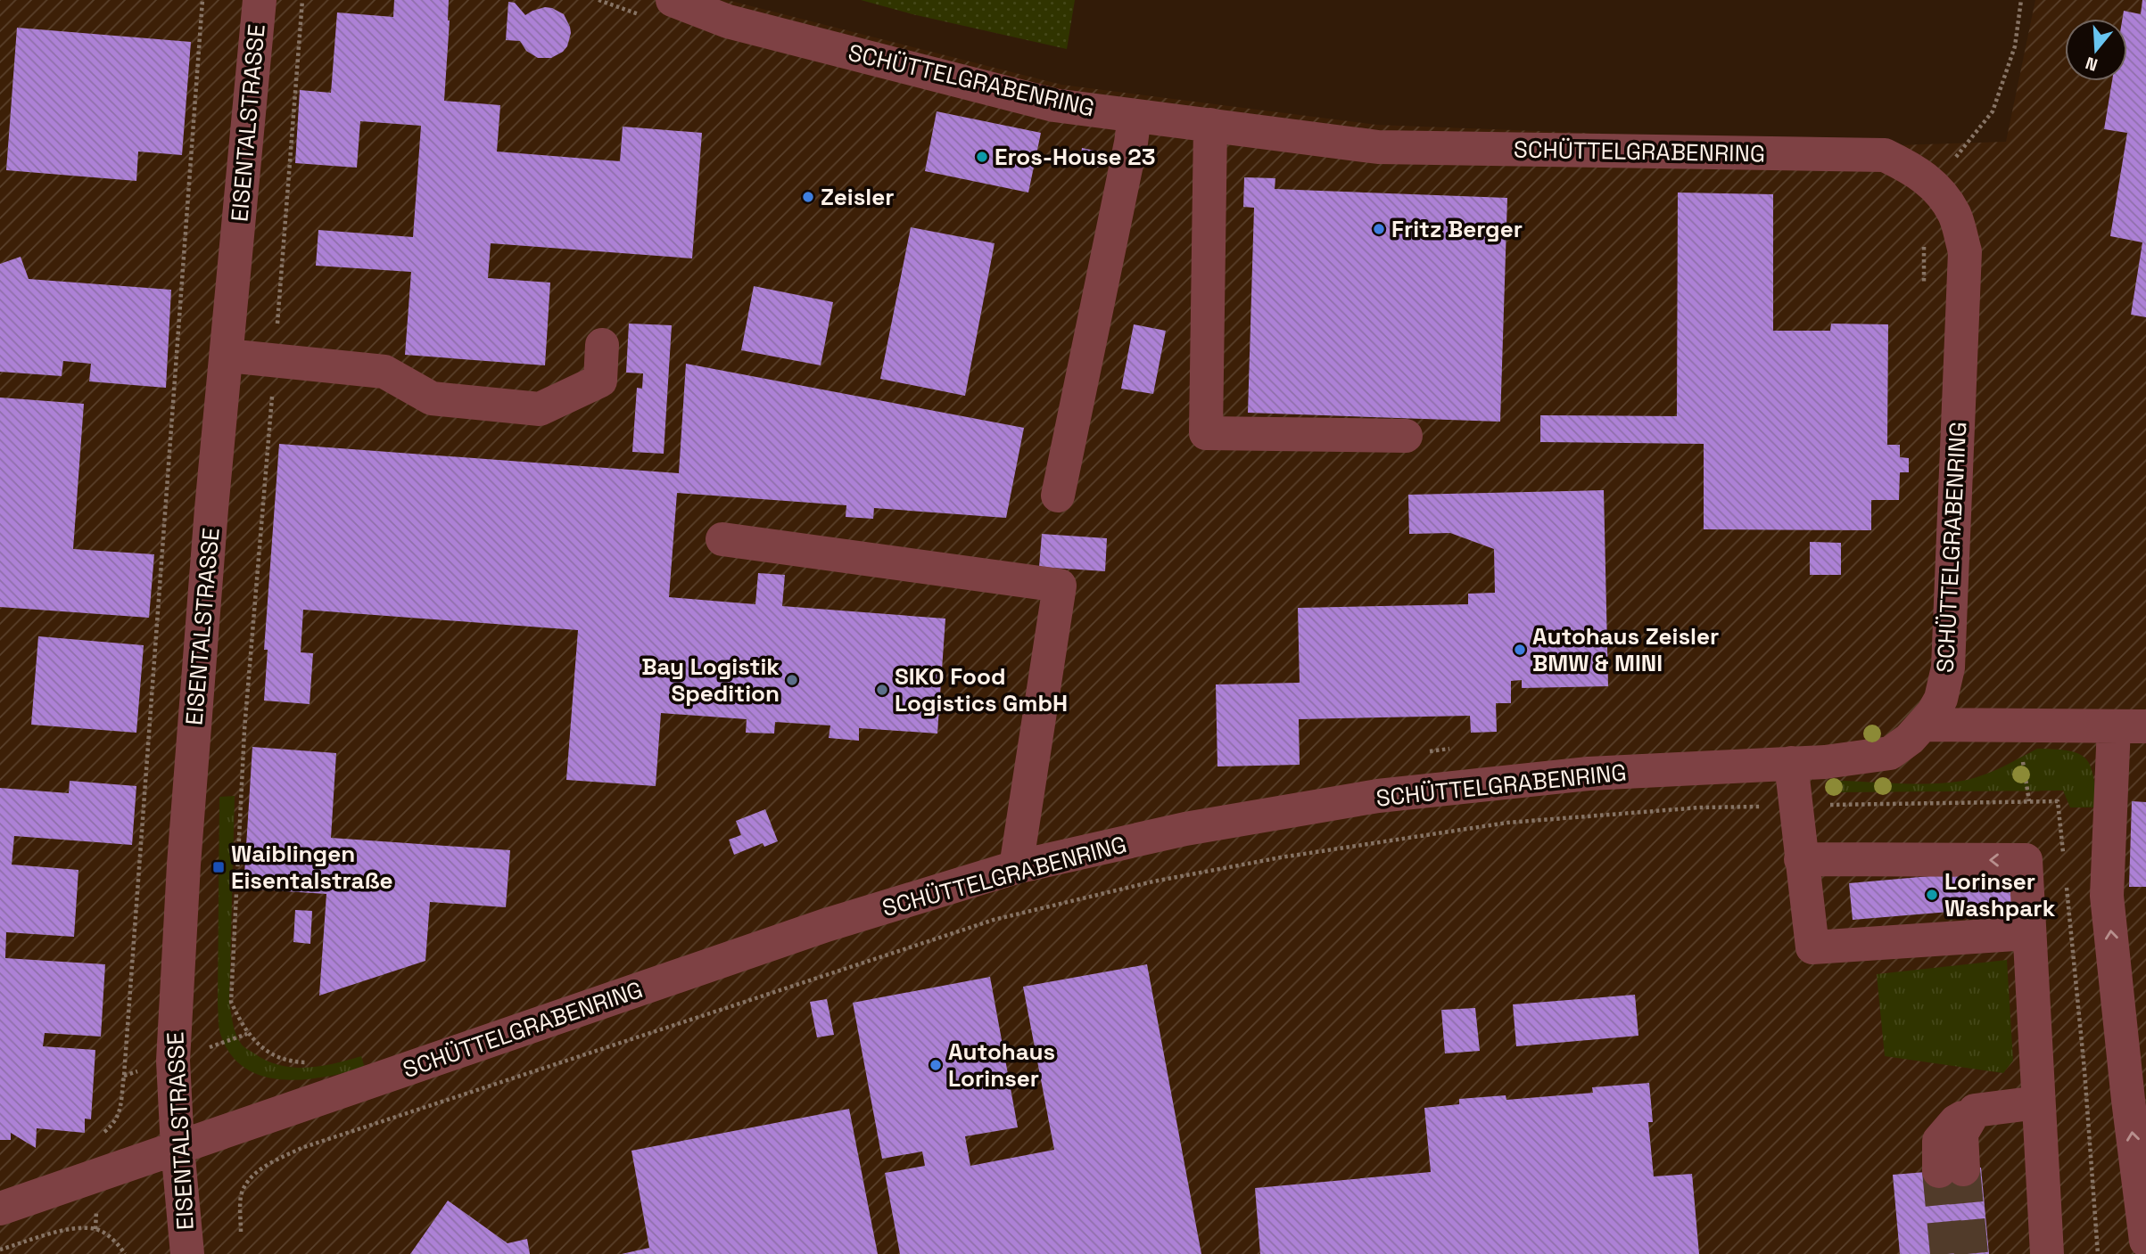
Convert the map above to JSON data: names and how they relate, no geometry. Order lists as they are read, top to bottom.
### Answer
{
  "streets": {
    "street": ["SCHÜTTELGRABENRING", "EISENTALSTRASSE"]
  },
  "crossings": [
    ["SCHÜTTELGRABENRING", "EISENTALSTRASSE"]
  ],
  "places": {
    "other": [
      "Eros-House 23",
      "Zeisler",
      "Fritz Berger",
      "Autohaus Zeisler BMW & MINI",
      "Bay Logistik Spedition",
      "SIKO Food Logistics GmbH",
      "Lorinser Washpark",
      "Autohaus Lorinser"
    ],
    "transit": ["Waiblingen Eisentalstraße"]
  },
  "north": "bottom"
}
